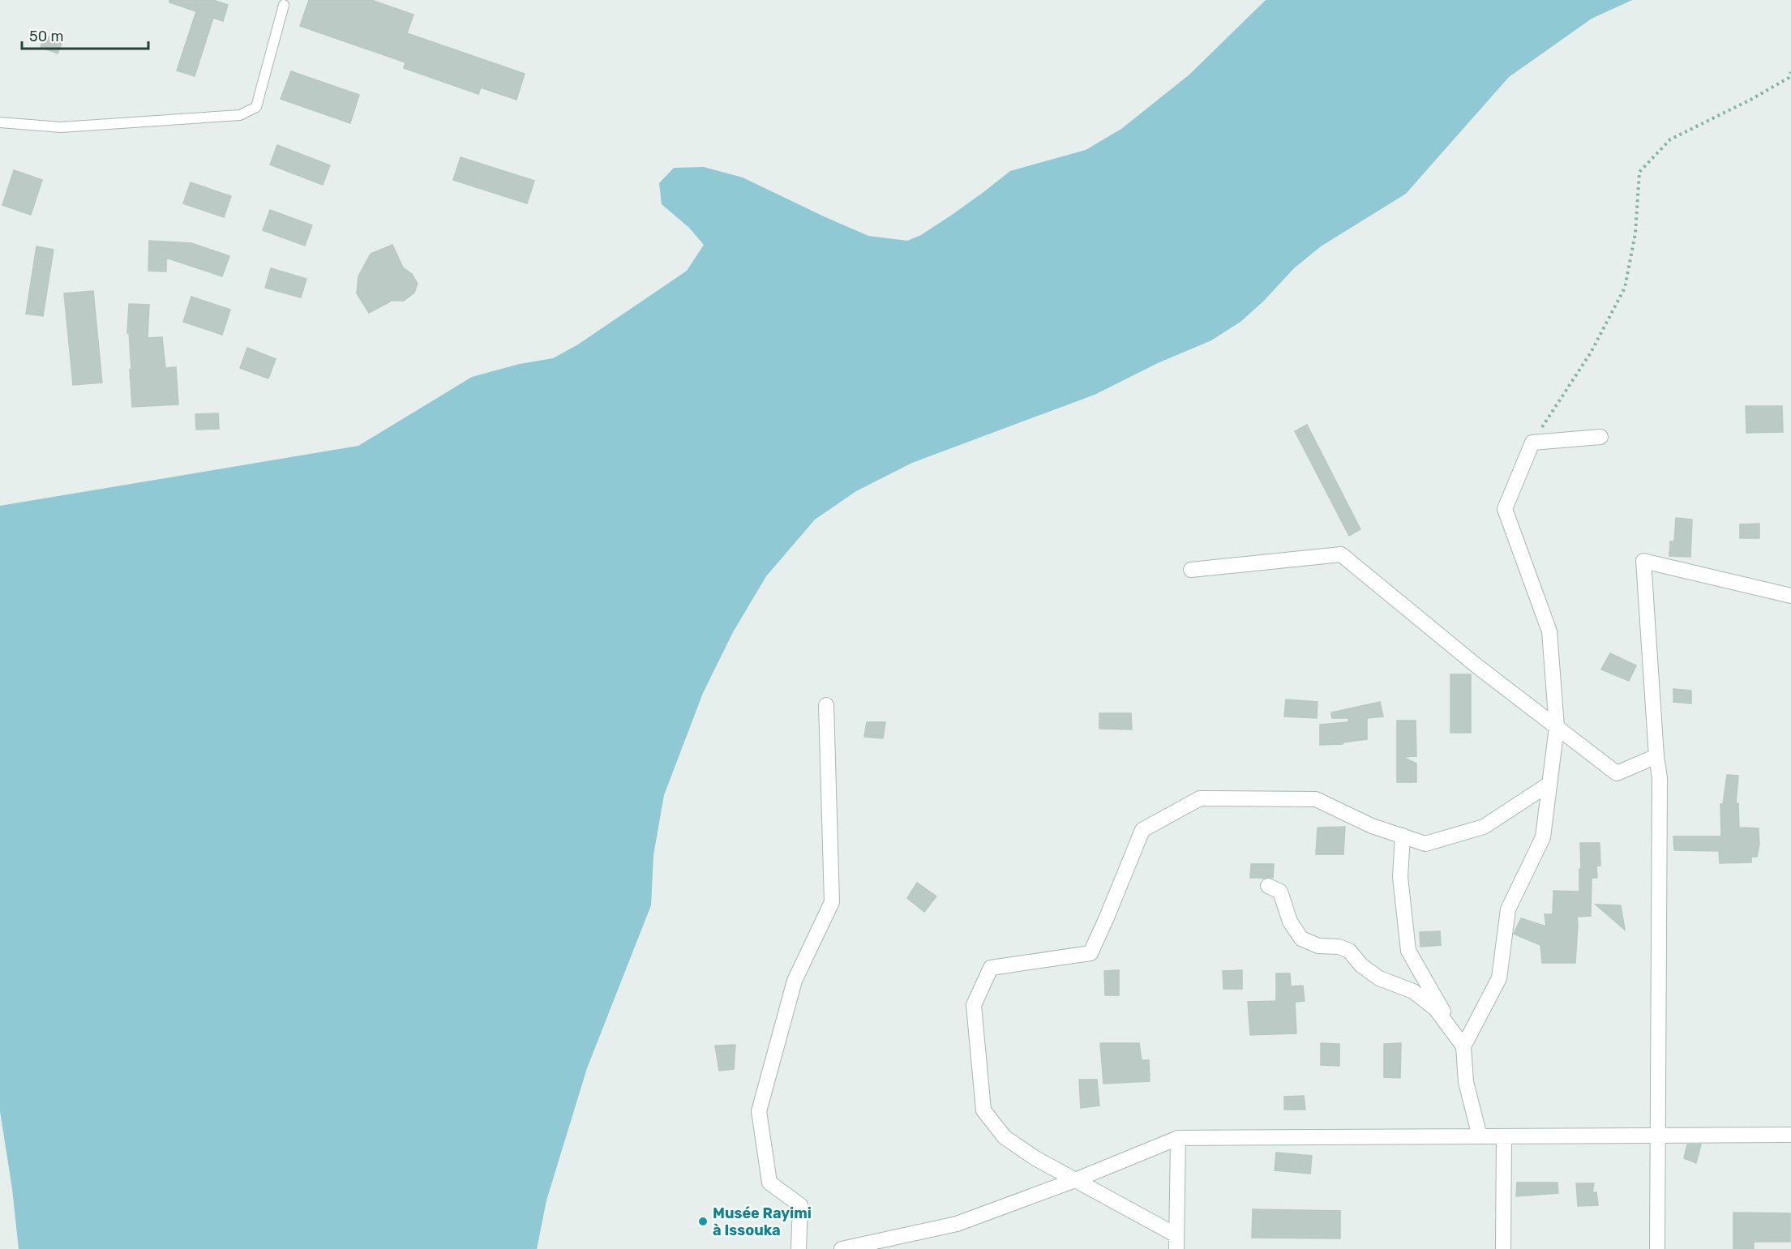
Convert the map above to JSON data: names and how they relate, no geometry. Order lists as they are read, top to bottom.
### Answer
{
  "places": ["Musée Rayimi à Issouka"],
  "scale_bar": "50 m"
}
